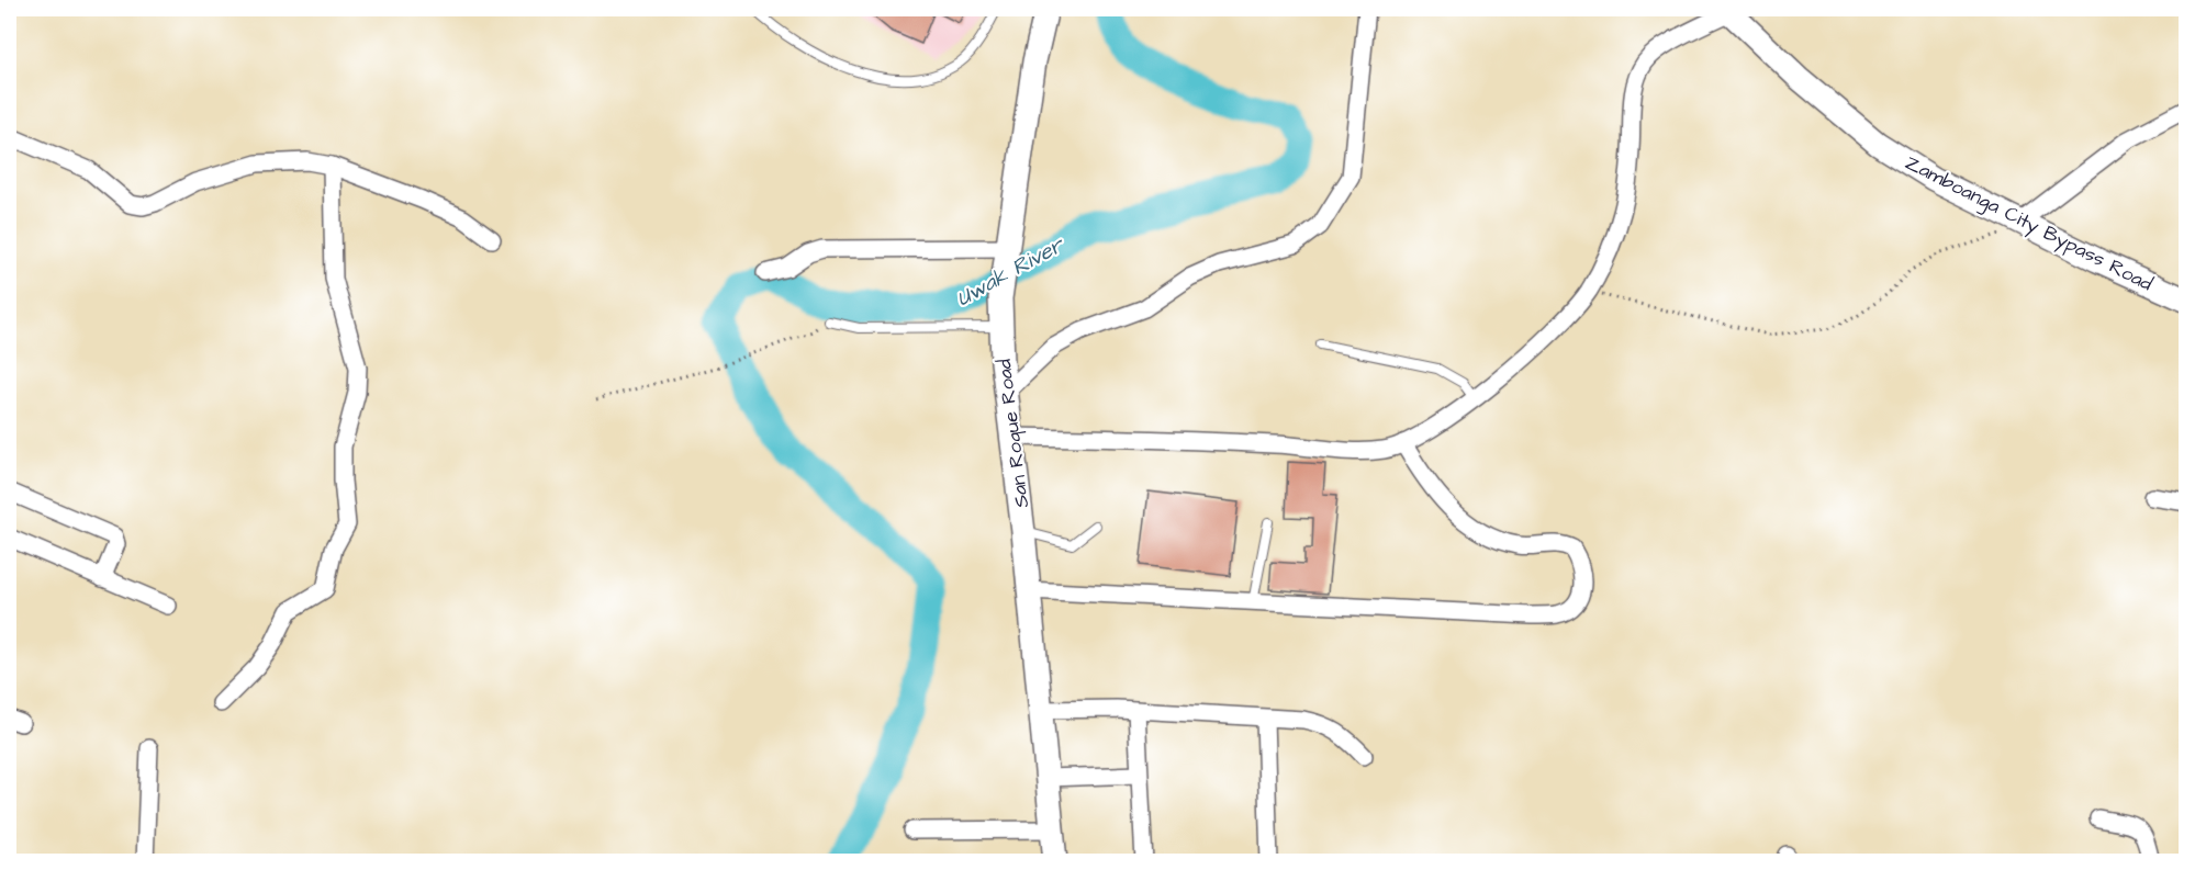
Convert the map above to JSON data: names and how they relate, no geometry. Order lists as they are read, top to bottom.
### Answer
{
  "streets": {
    "street": ["Zamboanga City Bypass Road", "San Roque Road"]
  },
  "water": ["Uwak River"]
}
